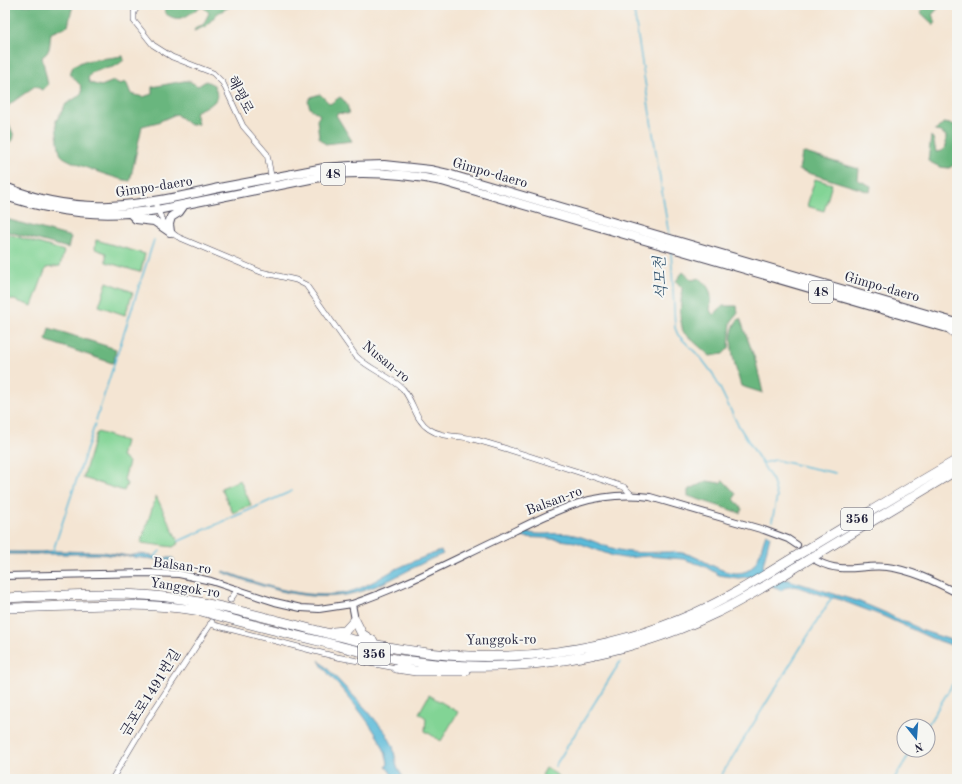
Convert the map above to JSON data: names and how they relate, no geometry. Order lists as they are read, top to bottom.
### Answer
{
  "streets": {
    "highway": ["356", "Yanggok-ro"],
    "main road": ["Gimpo-daero", "48"],
    "street": [
      "해평로",
      "Nusan-ro",
      "Balsan-ro",
      "금포로1491번길"
    ]
  },
  "crossings": [
    ["해평로", "Gimpo-daero"],
    ["Nusan-ro", "Balsan-ro"]
  ],
  "water": ["석모천"],
  "north": "bottom"
}
